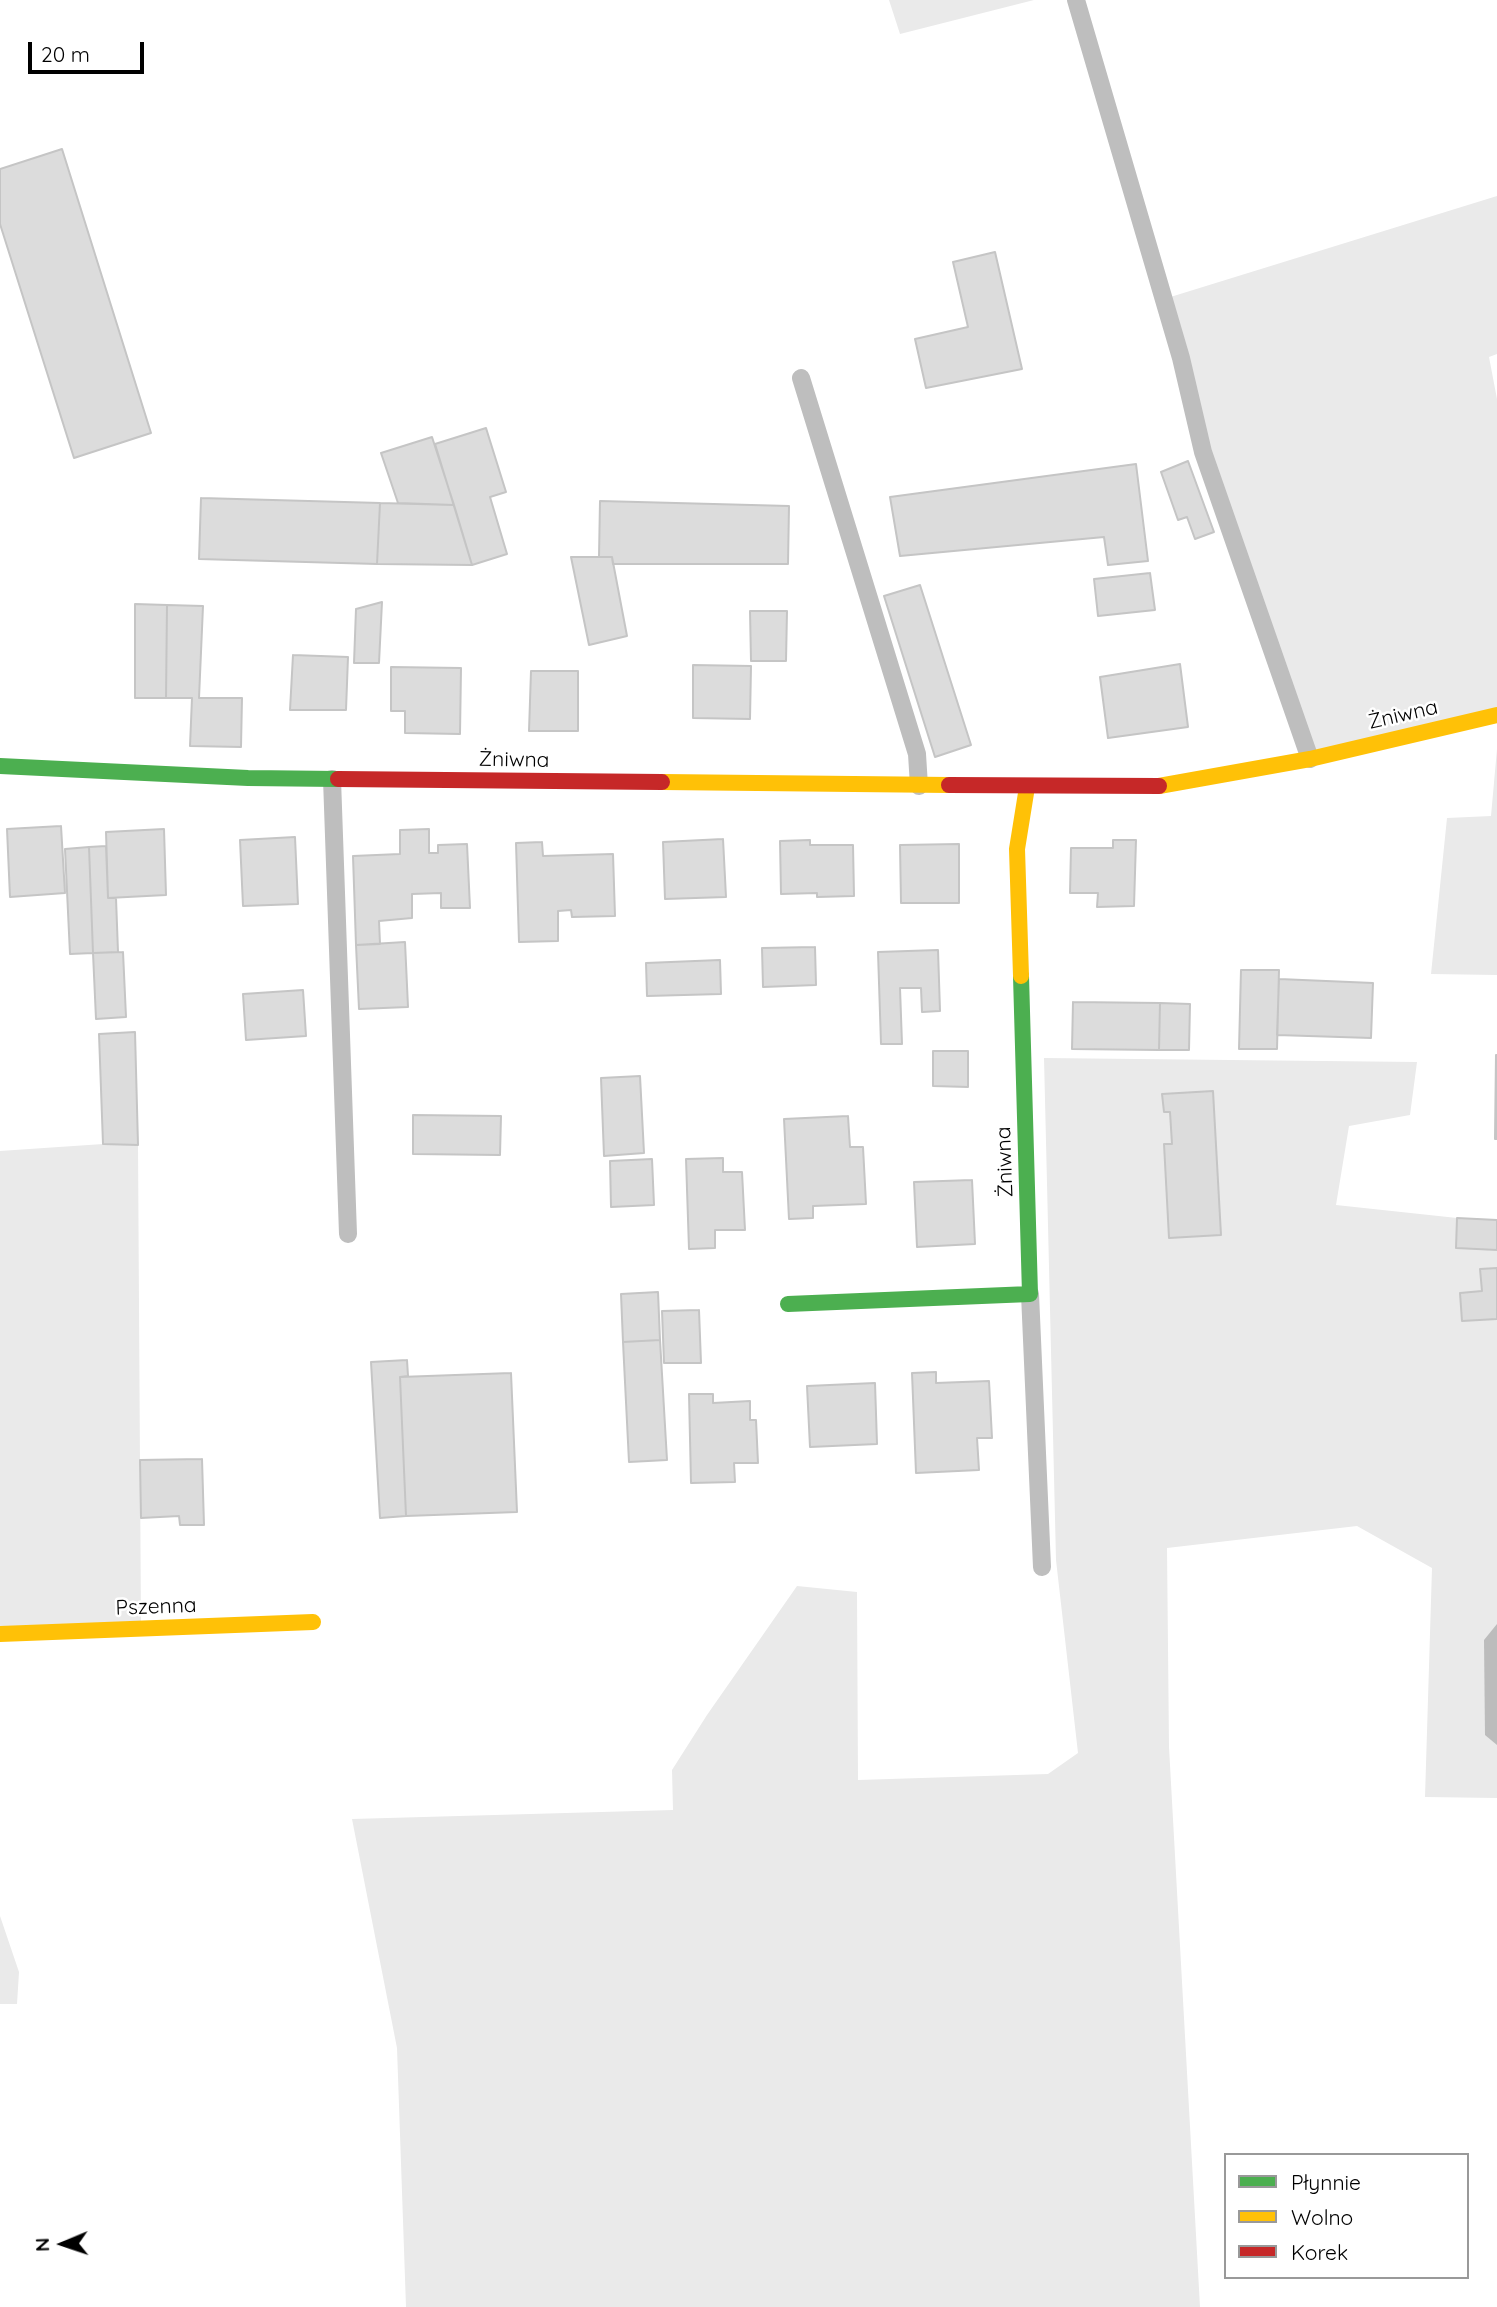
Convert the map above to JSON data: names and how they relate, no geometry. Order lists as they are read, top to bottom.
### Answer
{
  "streets": {
    "street": ["Żniwna", "Pszenna"]
  },
  "legend": ["Płynnie", "Wolno", "Korek"],
  "scale_bar": "20 m",
  "north": "left"
}
